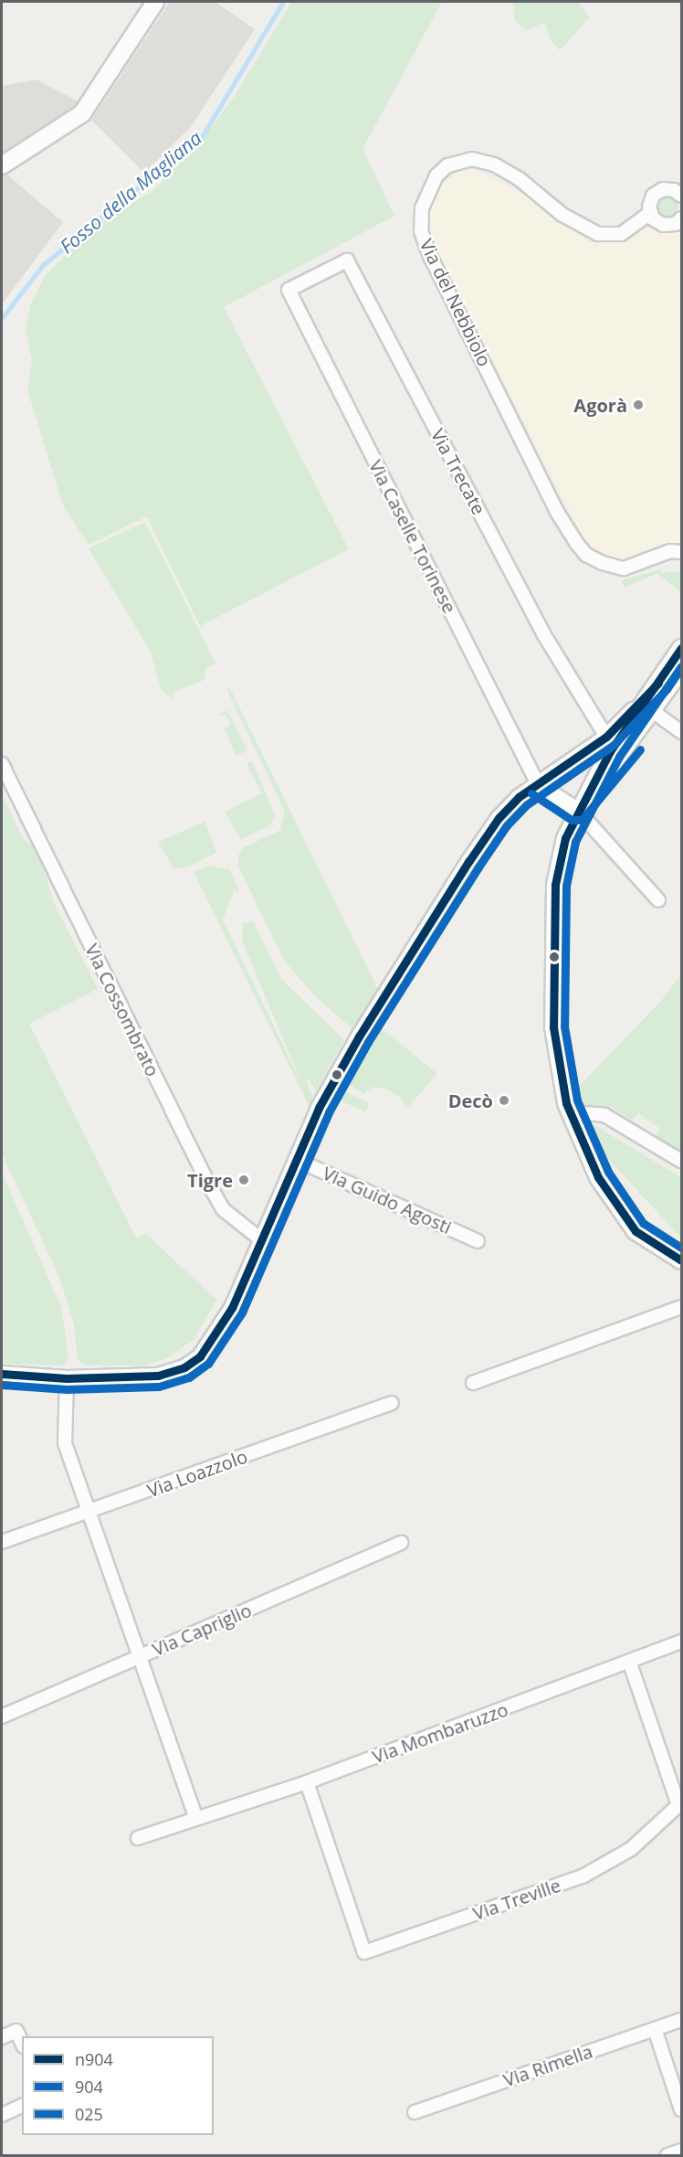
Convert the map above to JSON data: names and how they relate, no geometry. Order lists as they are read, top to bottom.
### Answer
{
  "streets": {
    "street": [
      "Via del Nebbiolo",
      "Via Trecate",
      "Via Caselle Torinese",
      "Via Cossombrato",
      "Via Guido Agosti",
      "Via Loazzolo",
      "Via Capriglio",
      "Via Mombaruzzo",
      "Via Treville",
      "Via Rimella"
    ]
  },
  "crossings": [
    ["Via Trecate", "Via Caselle Torinese"],
    ["Via Mombaruzzo", "Via Treville"]
  ],
  "water": ["Fosso della Magliana"],
  "places": ["Agorà", "Decò", "Tigre"],
  "lines": ["transit line n904", "transit line 025", "transit line 904"],
  "legend": ["n904", "904", "025"]
}
